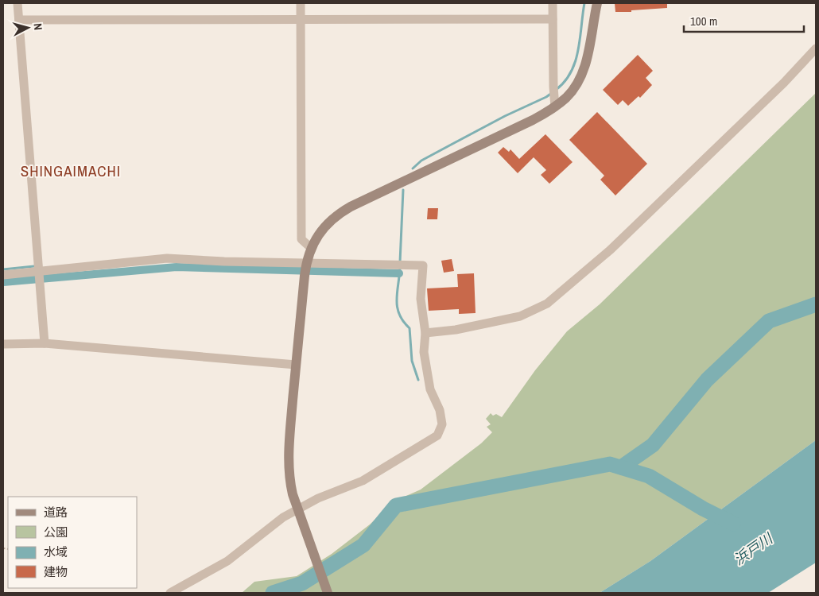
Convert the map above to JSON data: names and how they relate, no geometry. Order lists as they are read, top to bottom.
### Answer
{
  "districts": ["SHINGAIMACHI"],
  "water": ["浜戸川"],
  "legend": [
    "道路",
    "公園",
    "水域",
    "建物"
  ],
  "scale_bar": "100 m",
  "north": "right"
}
